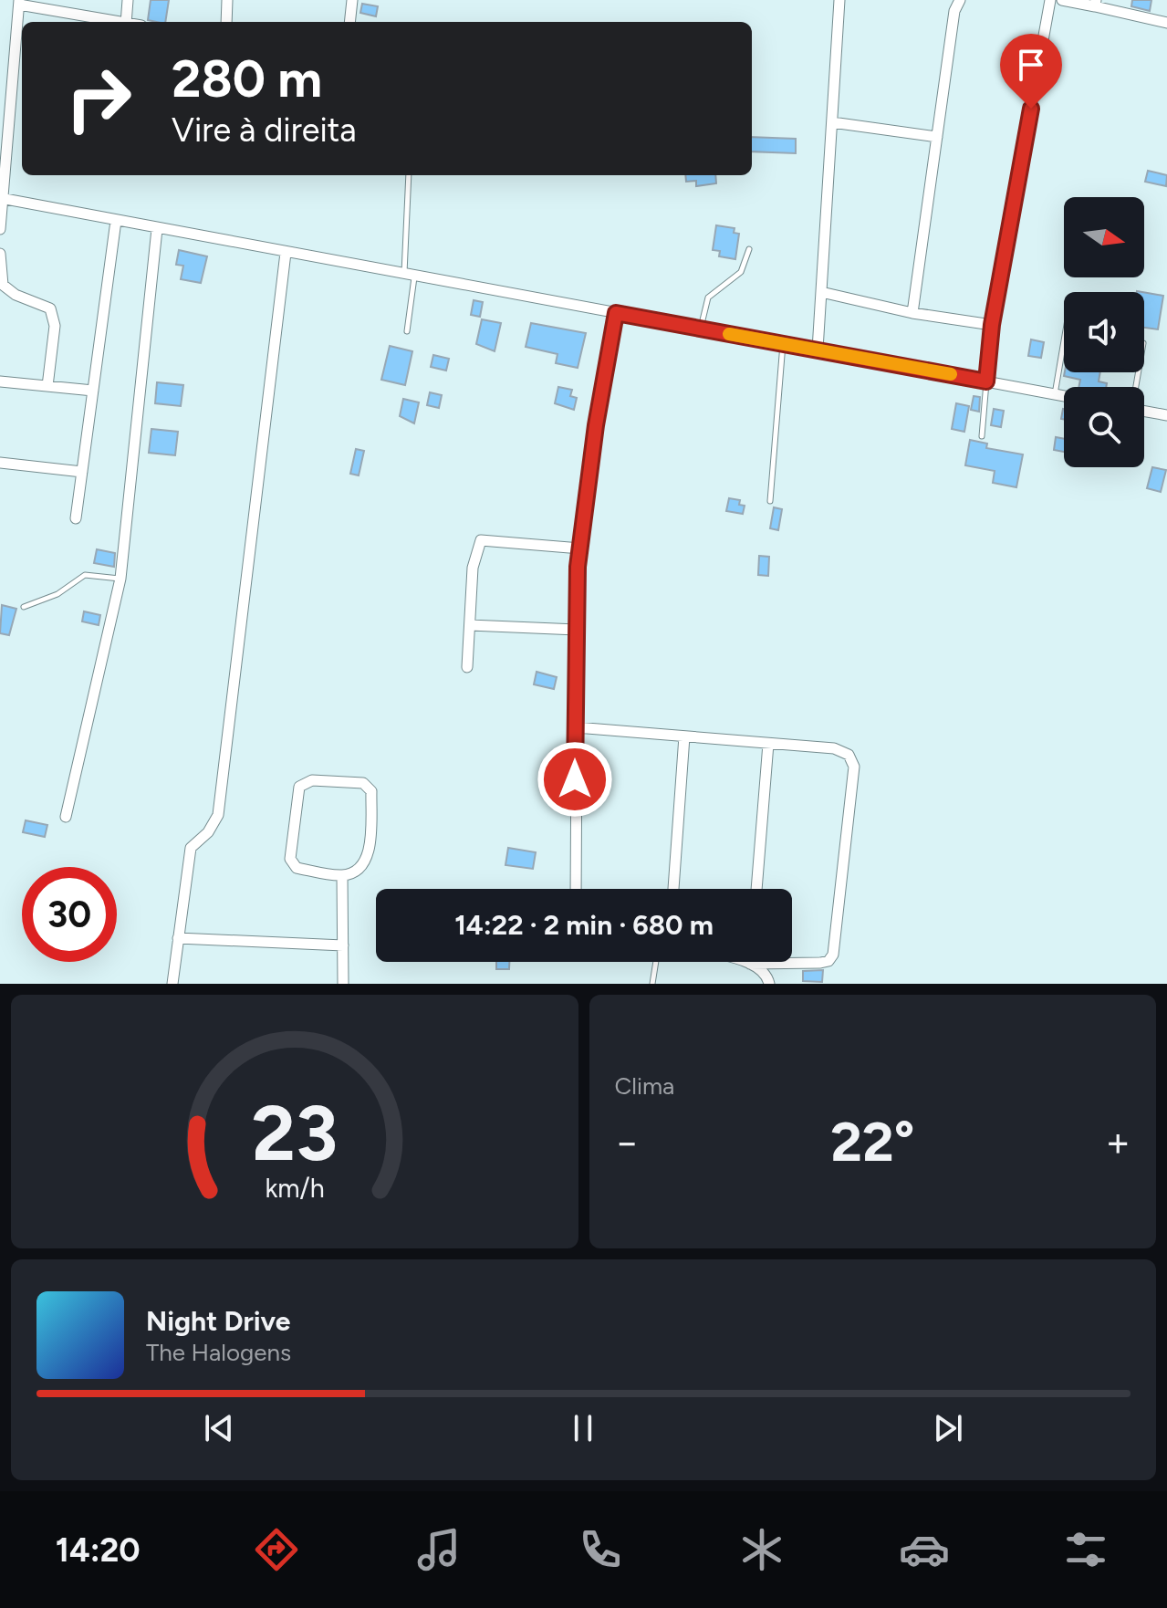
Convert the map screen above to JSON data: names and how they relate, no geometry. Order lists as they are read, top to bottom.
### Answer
{
  "north": "right",
  "page": {
    "turn": ["280 m", "Vire à direita"],
    "limit": "30",
    "trip": "14:22 · 2 min · 680 m",
    "tile": "Clima",
    "heat": ["−", "22°", "+"],
    "song": ["Night Drive", "The Halogens"],
    "tabs": "14:20",
    "gauge": ["23", "km/h"]
  }
}
